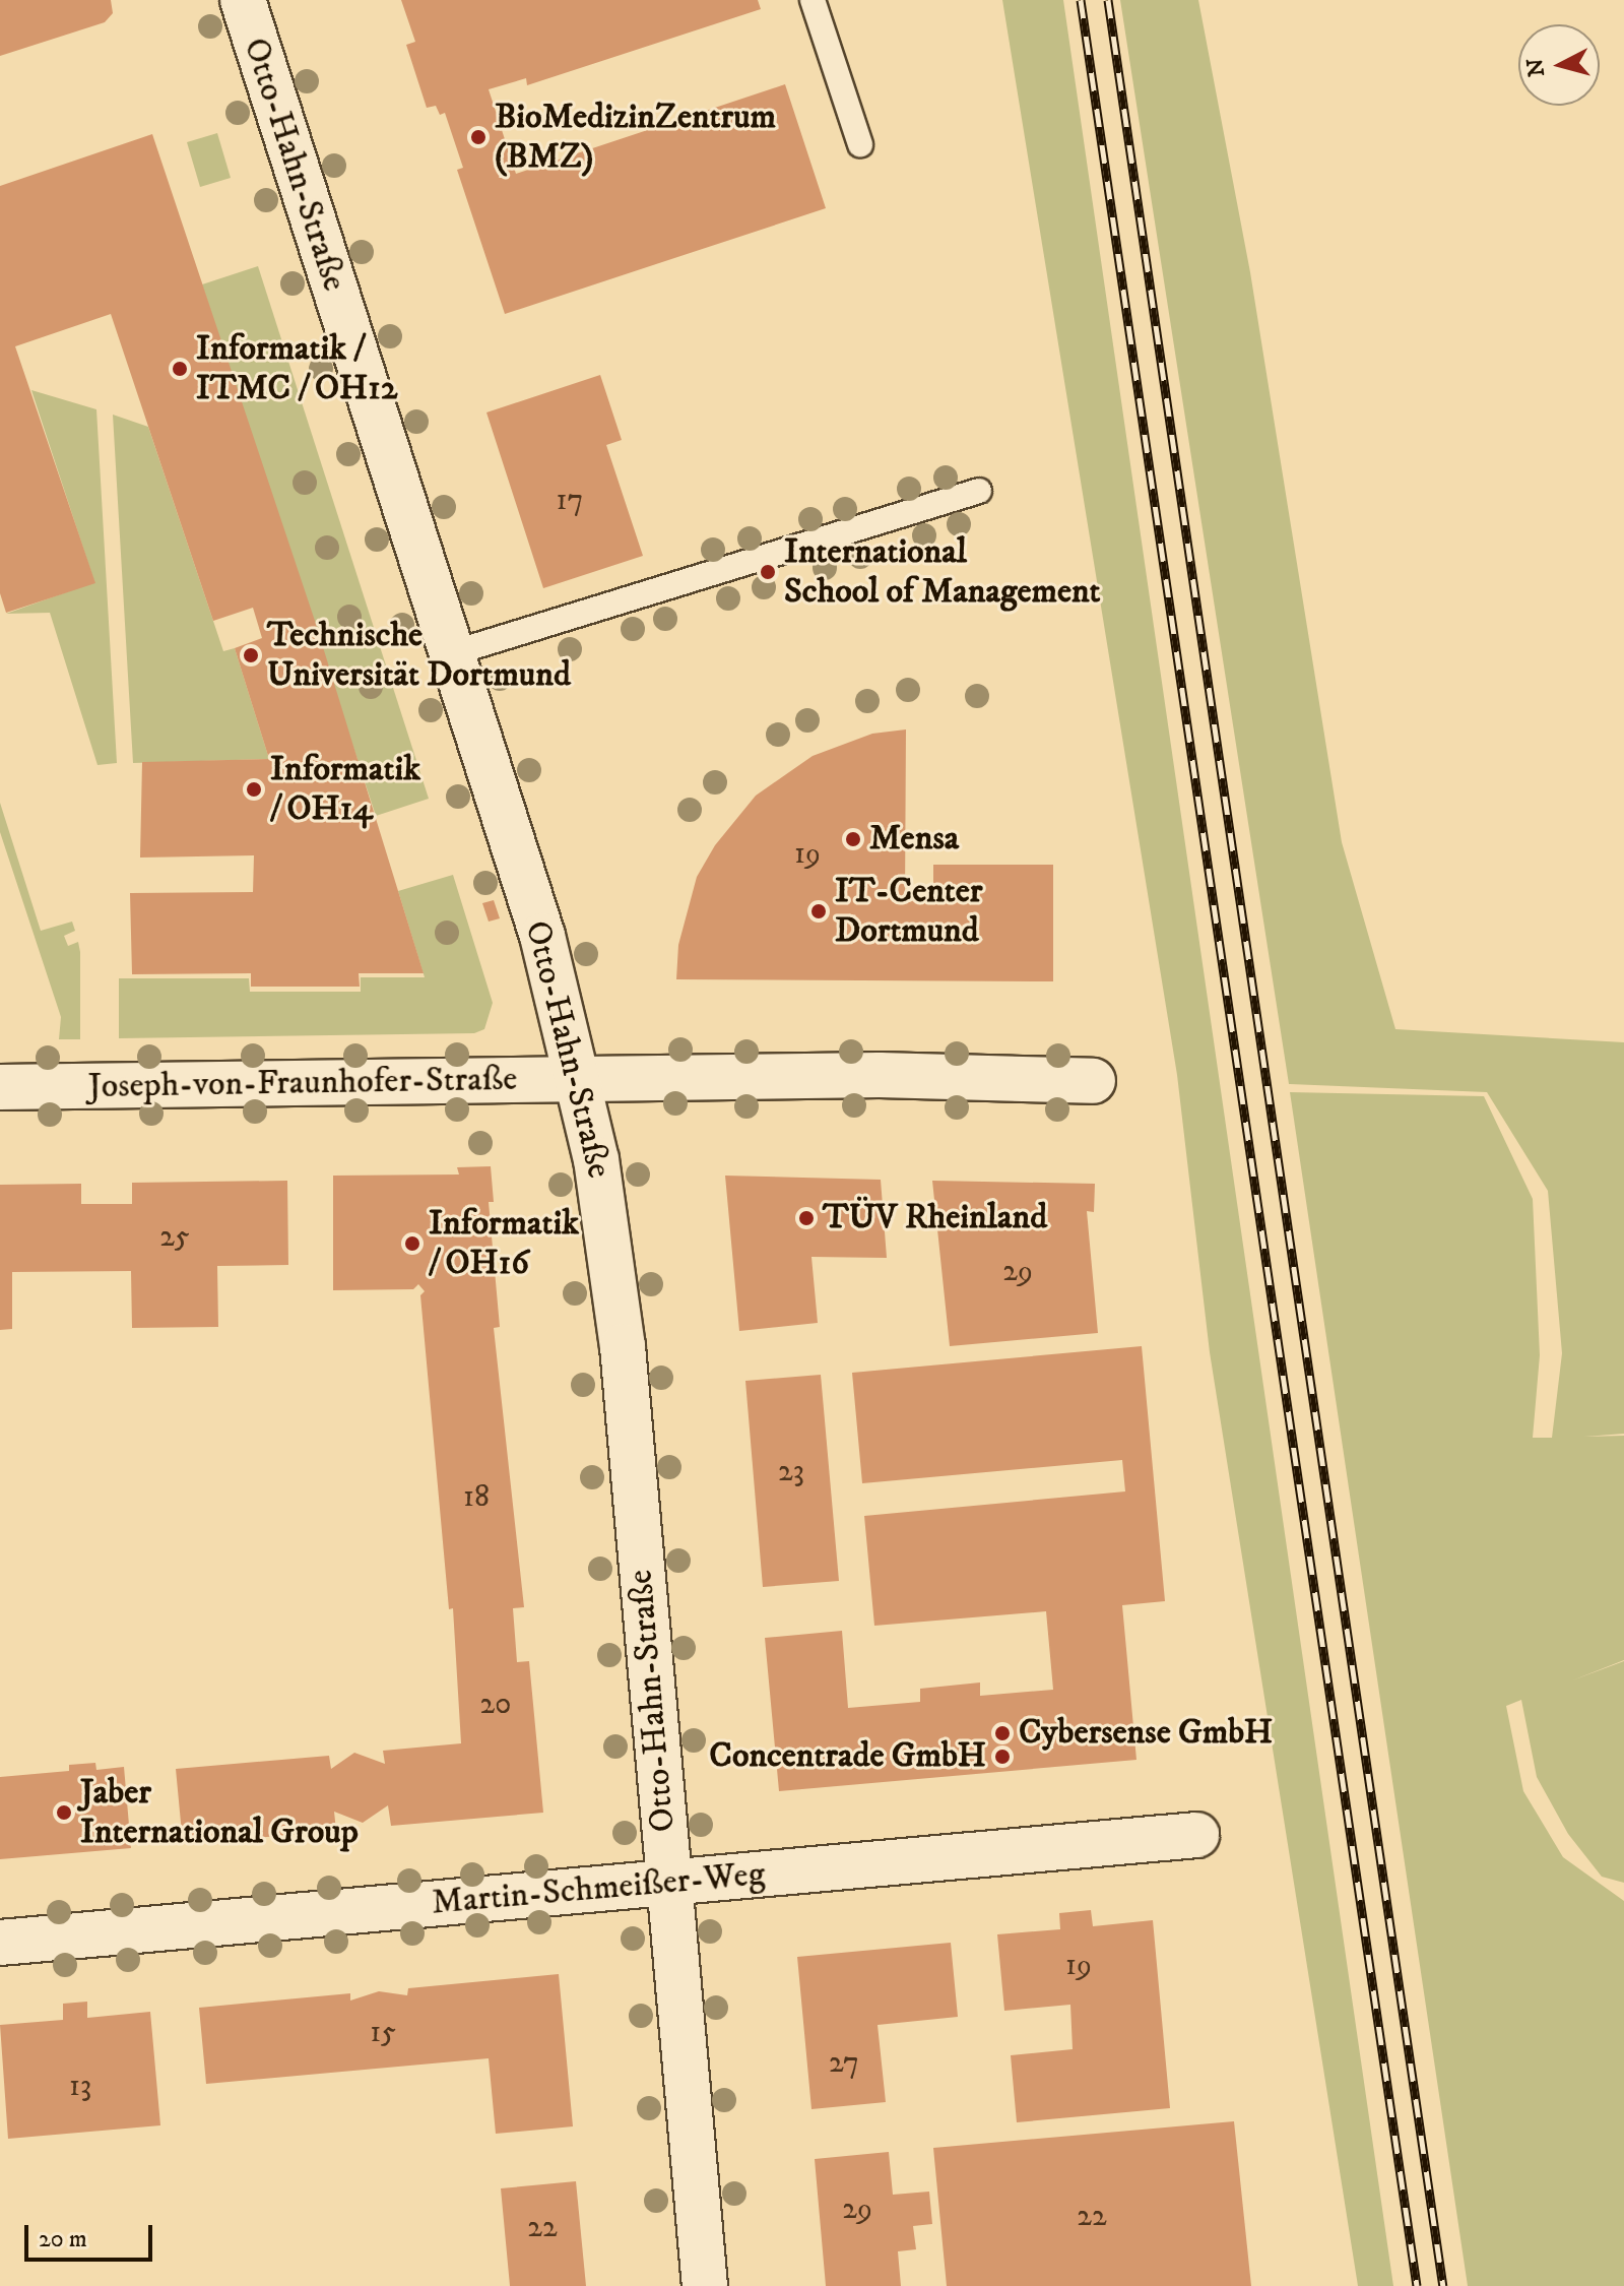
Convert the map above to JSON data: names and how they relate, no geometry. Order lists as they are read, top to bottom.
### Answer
{
  "streets": {
    "street": ["Otto-Hahn-Straße", "Joseph-von-Fraunhofer-Straße", "Martin-Schmeißer-Weg"]
  },
  "crossings": [
    ["Otto-Hahn-Straße", "Joseph-von-Fraunhofer-Straße"],
    ["Otto-Hahn-Straße", "Martin-Schmeißer-Weg"]
  ],
  "places": [
    "BioMedizinZentrum (BMZ)",
    "Informatik / ITMC / OH12",
    "International School of Management",
    "Technische Universität Dortmund",
    "Informatik / OH14",
    "Mensa",
    "IT-Center Dortmund",
    "TÜV Rheinland",
    "Informatik / OH16",
    "Cybersense GmbH",
    "Concentrade GmbH",
    "Jaber International Group"
  ],
  "house_numbers": [
    "17",
    "19",
    "25",
    "29",
    "23",
    "18",
    "20",
    "19",
    "15",
    "27",
    "13",
    "29",
    "22",
    "22"
  ],
  "scale_bar": "20 m",
  "north": "left"
}
